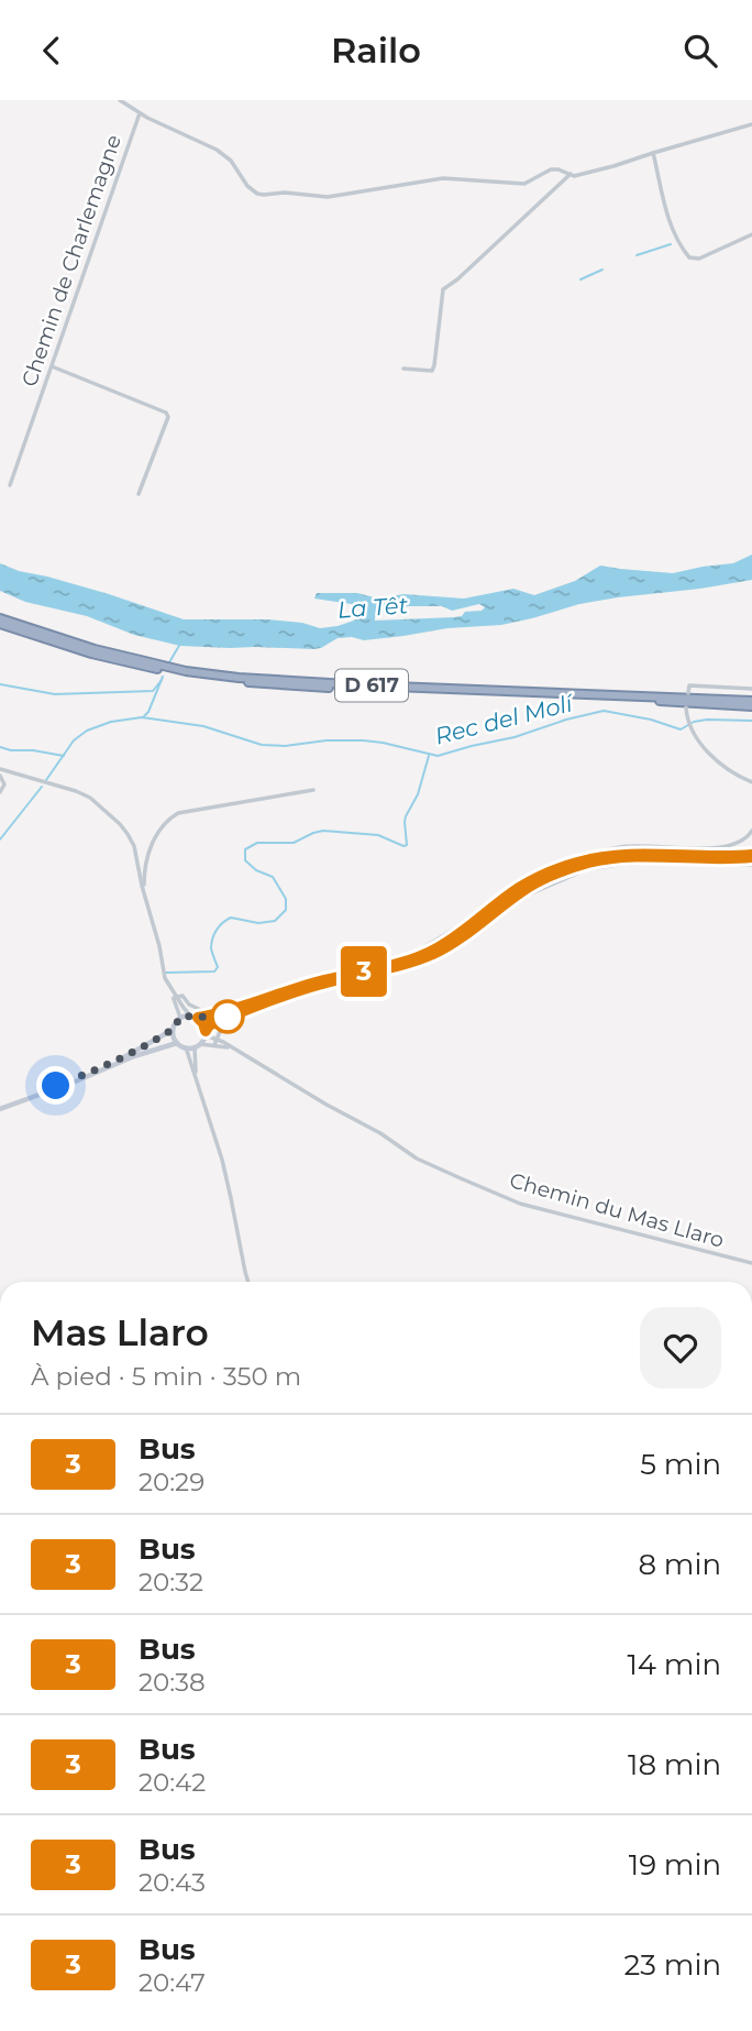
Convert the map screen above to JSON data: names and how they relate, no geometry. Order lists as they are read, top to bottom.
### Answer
{
  "streets": {
    "highway": ["D 617"],
    "street": ["Chemin de Charlemagne", "Chemin du Mas Llaro"]
  },
  "water": ["La Têt", "Rec del Molí"],
  "lines": ["bus line 3"],
  "page": {
    "header": "Railo",
    "on_map": "3",
    "heading": ["Mas Llaro", "À pied · 5 min · 350 m"],
    "list": [
      {
        "mark": "3",
        "name": "Bus",
        "note": "20:29",
        "value": "5 min"
      },
      {
        "mark": "3",
        "name": "Bus",
        "note": "20:32",
        "value": "8 min"
      },
      {
        "mark": "3",
        "name": "Bus",
        "note": "20:38",
        "value": "14 min"
      },
      {
        "mark": "3",
        "name": "Bus",
        "note": "20:42",
        "value": "18 min"
      },
      {
        "mark": "3",
        "name": "Bus",
        "note": "20:43",
        "value": "19 min"
      },
      {
        "mark": "3",
        "name": "Bus",
        "note": "20:47",
        "value": "23 min"
      }
    ]
  }
}
